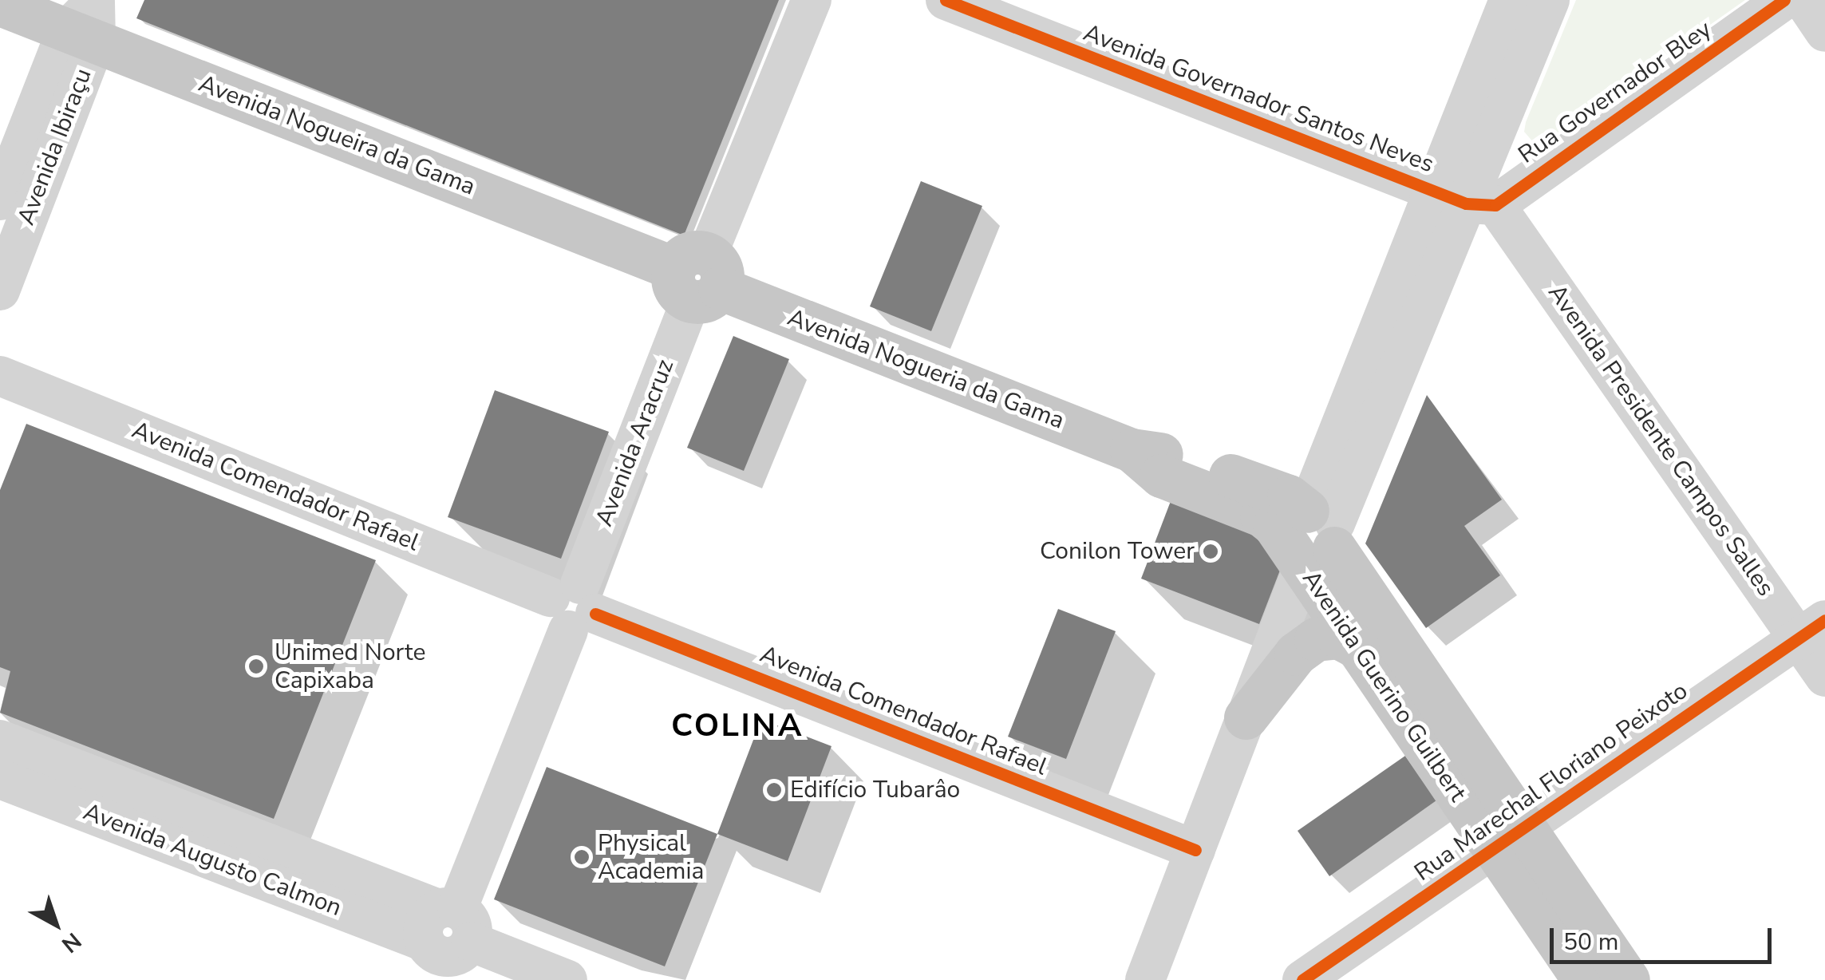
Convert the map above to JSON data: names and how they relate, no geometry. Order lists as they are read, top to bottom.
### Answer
{
  "streets": {
    "main road": ["Avenida Nogueira da Gama", "Avenida Nogueria da Gama", "Avenida Guerino Guilbert"],
    "street": [
      "Rua Governador Bley",
      "Avenida Governador Santos Neves",
      "Avenida Ibiraçu",
      "Avenida Presidente Campos Salles",
      "Avenida Aracruz",
      "Avenida Comendador Rafael",
      "Rua Marechal Floriano Peixoto",
      "Avenida Augusto Calmon"
    ]
  },
  "crossings": [
    ["Rua Governador Bley", "Avenida Governador Santos Neves"],
    ["Rua Governador Bley", "Avenida Presidente Campos Salles"],
    ["Avenida Governador Santos Neves", "Avenida Presidente Campos Salles"],
    ["Avenida Nogueira da Gama", "Avenida Ibiraçu"],
    ["Avenida Nogueira da Gama", "Avenida Nogueria da Gama"],
    ["Avenida Nogueira da Gama", "Avenida Aracruz"],
    ["Avenida Nogueria da Gama", "Avenida Aracruz"],
    ["Avenida Nogueria da Gama", "Avenida Guerino Guilbert"],
    ["Avenida Presidente Campos Salles", "Rua Marechal Floriano Peixoto"],
    ["Avenida Aracruz", "Avenida Comendador Rafael"],
    ["Avenida Aracruz", "Avenida Augusto Calmon"],
    ["Avenida Guerino Guilbert", "Rua Marechal Floriano Peixoto"]
  ],
  "districts": ["COLINA"],
  "places": [
    "Conilon Tower",
    "Unimed Norte Capixaba",
    "Edifício Tubarâo",
    "Physical Academia"
  ],
  "scale_bar": "50 m",
  "north": "bottom right"
}
